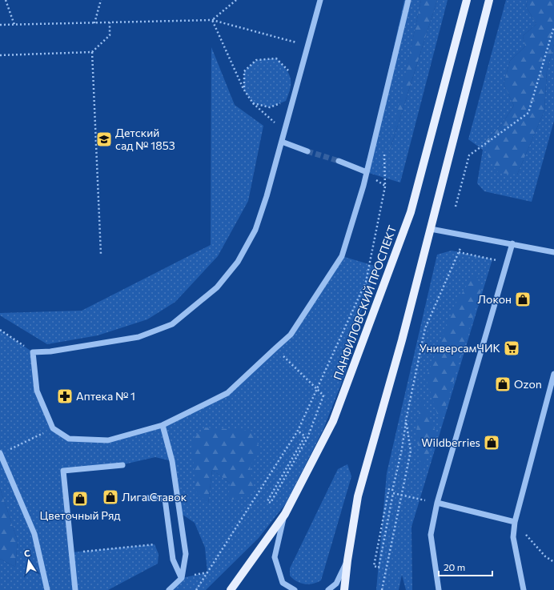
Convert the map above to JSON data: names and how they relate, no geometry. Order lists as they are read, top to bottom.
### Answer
{
  "streets": {
    "main road": ["ПАНФИЛОВСКИЙ ПРОСПЕКТ"]
  },
  "places": {
    "school or university": ["Детский сад № 1853"],
    "shop": [
      "Локон",
      "Ozon",
      "Wildberries",
      "Лига Ставок",
      "Цветочный Ряд"
    ],
    "supermarket": ["УниверсамЧИК"],
    "pharmacy": ["Аптека № 1"]
  },
  "scale_bar": "20 m",
  "north": "top"
}
